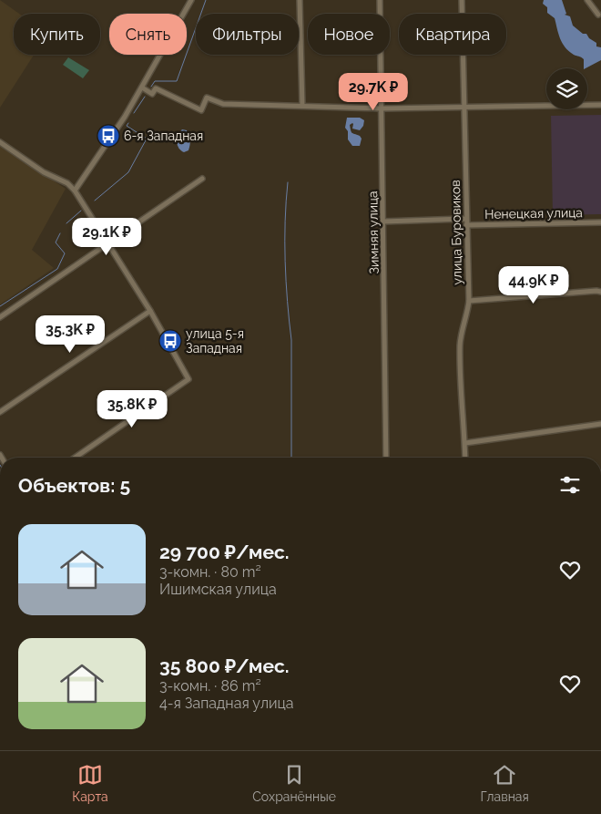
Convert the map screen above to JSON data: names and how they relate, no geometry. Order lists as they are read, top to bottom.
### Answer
{
  "streets": {
    "street": ["Ненецкая улица", "Зимняя улица", "улица Буровиков"]
  },
  "crossings": [
    ["Ненецкая улица", "Зимняя улица"],
    ["Ненецкая улица", "улица Буровиков"]
  ],
  "places": {
    "bus stop": ["6-я Западная", "улица 5-я Западная"]
  },
  "page": {
    "chip": [
      "Купить",
      "Снять",
      "Фильтры",
      "Новое",
      "Квартира"
    ],
    "price": [
      "29.7K ₽",
      "29.1K ₽",
      "44.9K ₽",
      "35.3K ₽",
      "35.8K ₽"
    ],
    "heading": "Объектов: 5",
    "list": [
      {
        "name": "29 700 ₽/мес.",
        "note": "3-комн. · 80 m² · Ишимская улица"
      },
      {
        "name": "35 800 ₽/мес.",
        "note": "3-комн. · 86 m² · 4-я Западная улица"
      }
    ],
    "tabs": ["Карта", "Сохранённые", "Главная"]
  }
}
